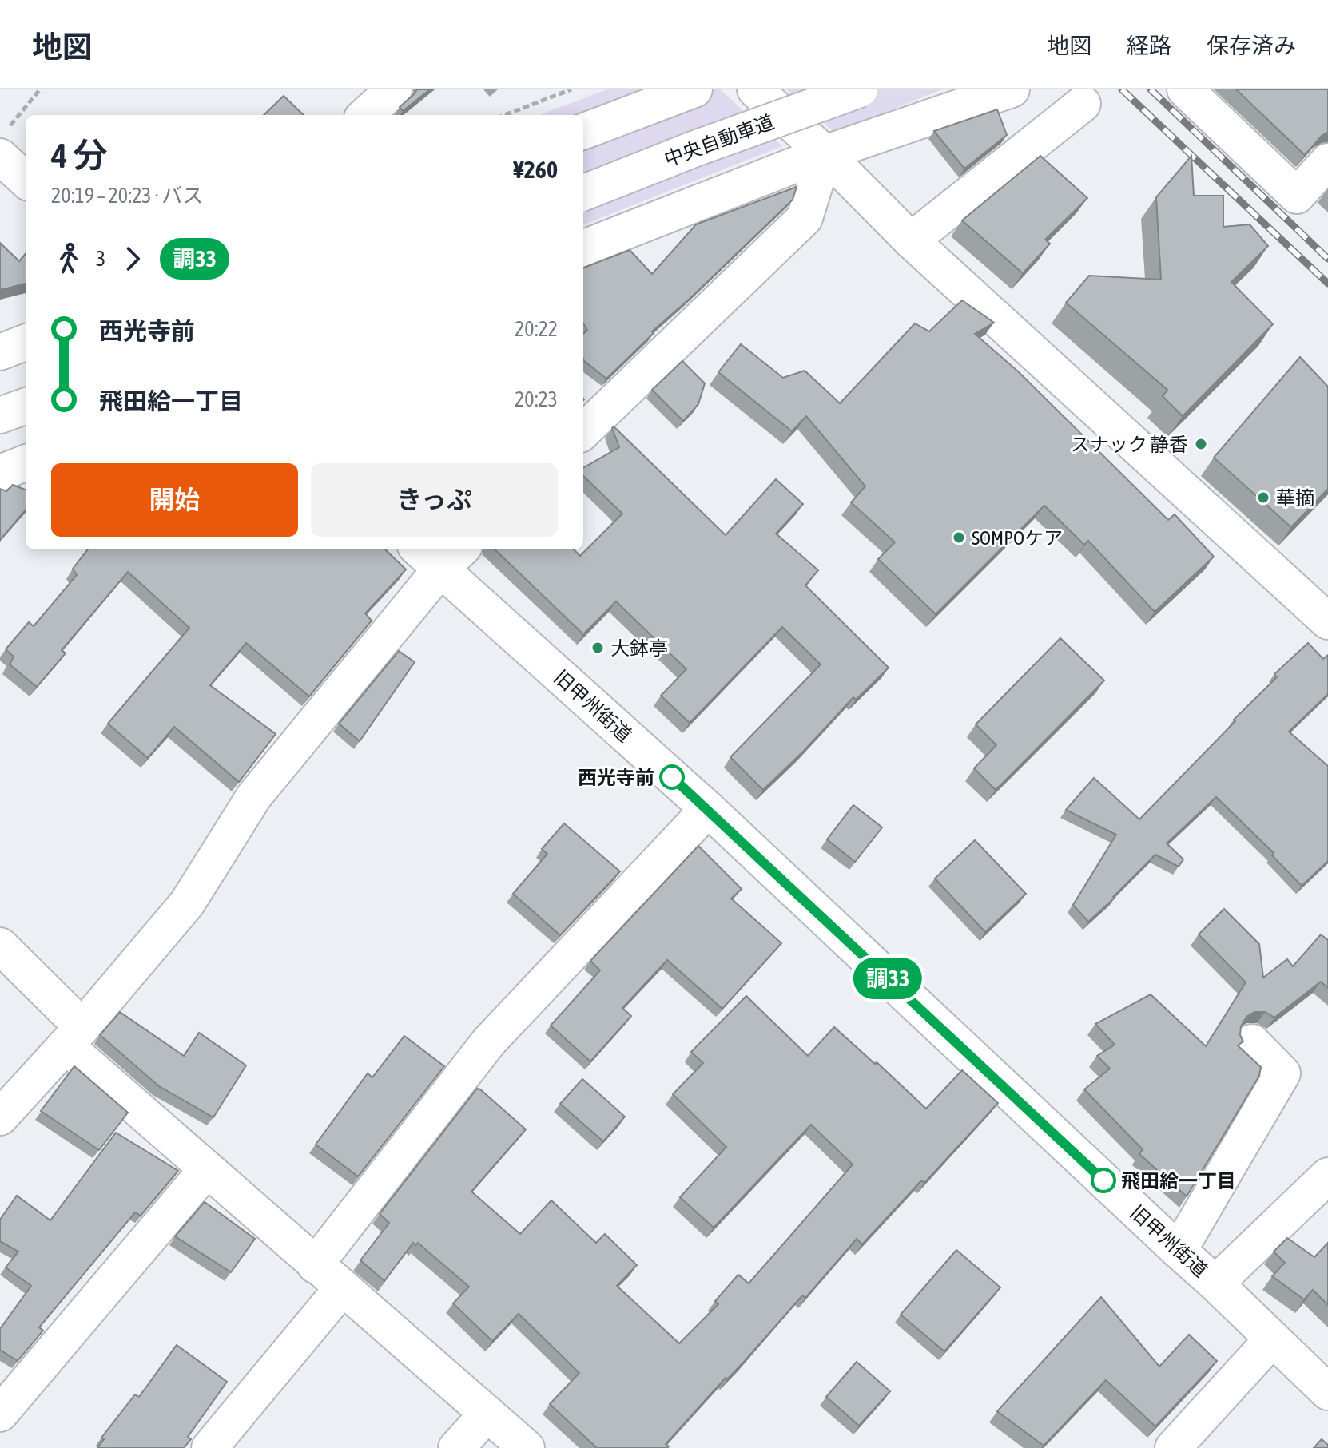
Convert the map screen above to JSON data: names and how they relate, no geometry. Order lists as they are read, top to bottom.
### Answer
{
  "streets": {
    "main road": ["中央自動車道", "旧甲州街道"]
  },
  "places": [
    "スナック 静香",
    "華摘",
    "SOMPOケア",
    "大鉢亭",
    "西光寺前",
    "飛田給一丁目"
  ],
  "lines": ["bus line 調33"],
  "page": {
    "header": "地図",
    "nav": ["地図", "経路", "保存済み"],
    "on_map": "調33",
    "heading": ["4 分", "20:19 – 20:23 · バス", "¥260"],
    "legs": ["3", "調33"],
    "list": [
      {
        "name": "西光寺前",
        "value": "20:22"
      },
      {
        "name": "飛田給一丁目",
        "value": "20:23"
      }
    ],
    "buttons": ["開始", "きっぷ"]
  }
}
